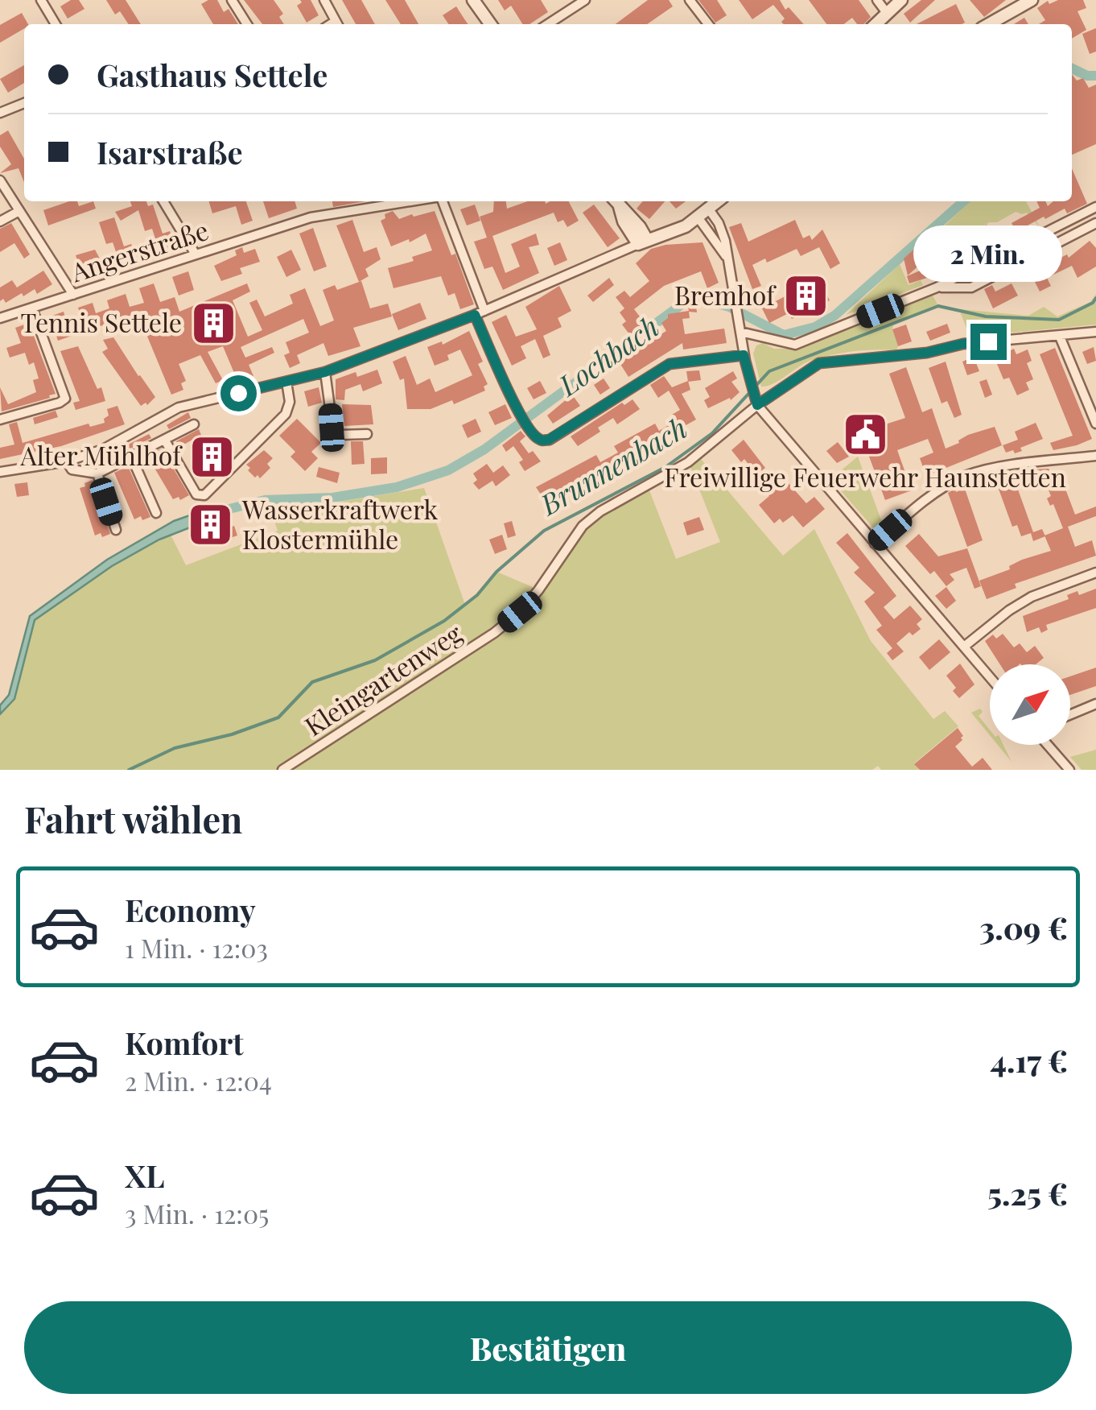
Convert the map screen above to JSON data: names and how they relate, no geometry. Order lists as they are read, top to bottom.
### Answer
{
  "streets": {
    "street": ["Angerstraße", "Kleingartenweg"]
  },
  "water": ["Lochbach", "Brunnenbach"],
  "places": {
    "building": [
      "Bremhof",
      "Tennis Settele",
      "Alter Mühlhof",
      "Wasserkraftwerk Klostermühle"
    ],
    "public building": ["Freiwillige Feuerwehr Haunstetten"]
  },
  "north": "top right",
  "page": {
    "banner": ["Gasthaus Settele", "Isarstraße"],
    "bubble": "2 Min.",
    "heading": "Fahrt wählen",
    "list": [
      {
        "name": "Economy",
        "note": "1 Min. · 12:03",
        "value": "3.09 €"
      },
      {
        "name": "Komfort",
        "note": "2 Min. · 12:04",
        "value": "4.17 €"
      },
      {
        "name": "XL",
        "note": "3 Min. · 12:05",
        "value": "5.25 €"
      }
    ],
    "buttons": "Bestätigen"
  }
}
